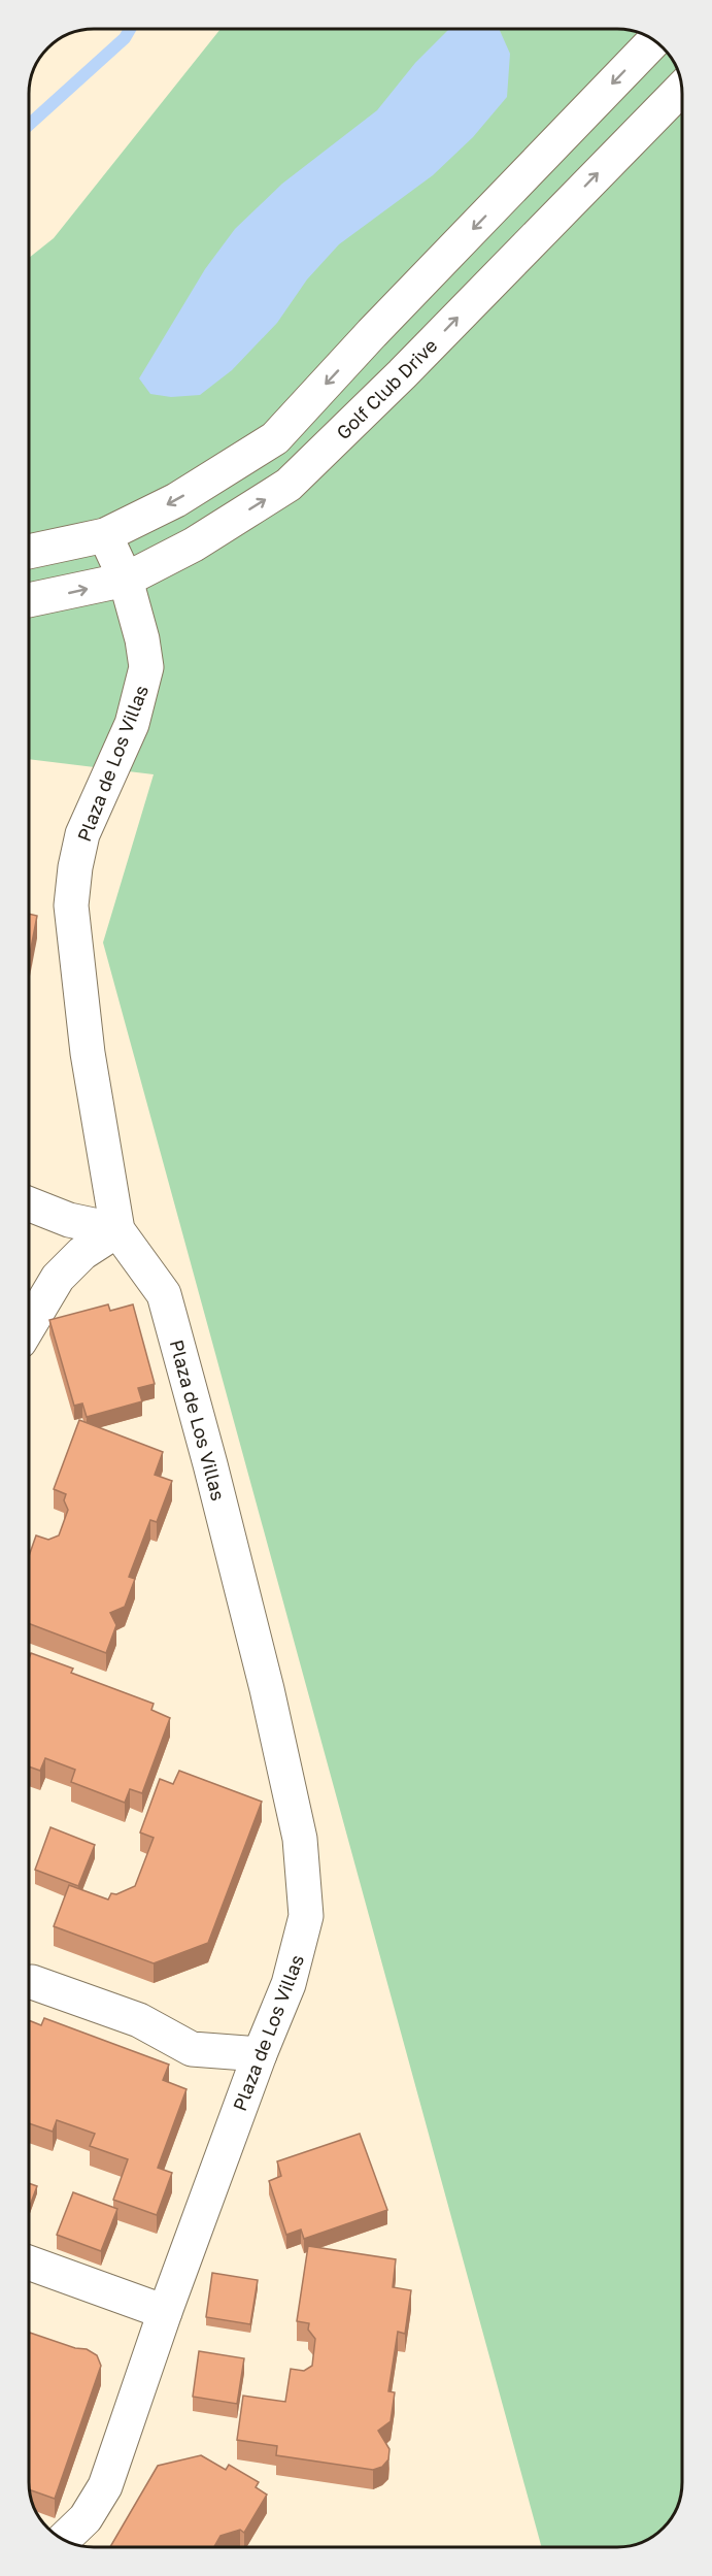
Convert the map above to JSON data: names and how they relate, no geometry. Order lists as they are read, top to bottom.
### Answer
{
  "streets": {
    "street": ["Golf Club Drive", "Plaza de Los Villas"]
  },
  "crossings": [
    ["Golf Club Drive", "Plaza de Los Villas"]
  ]
}
